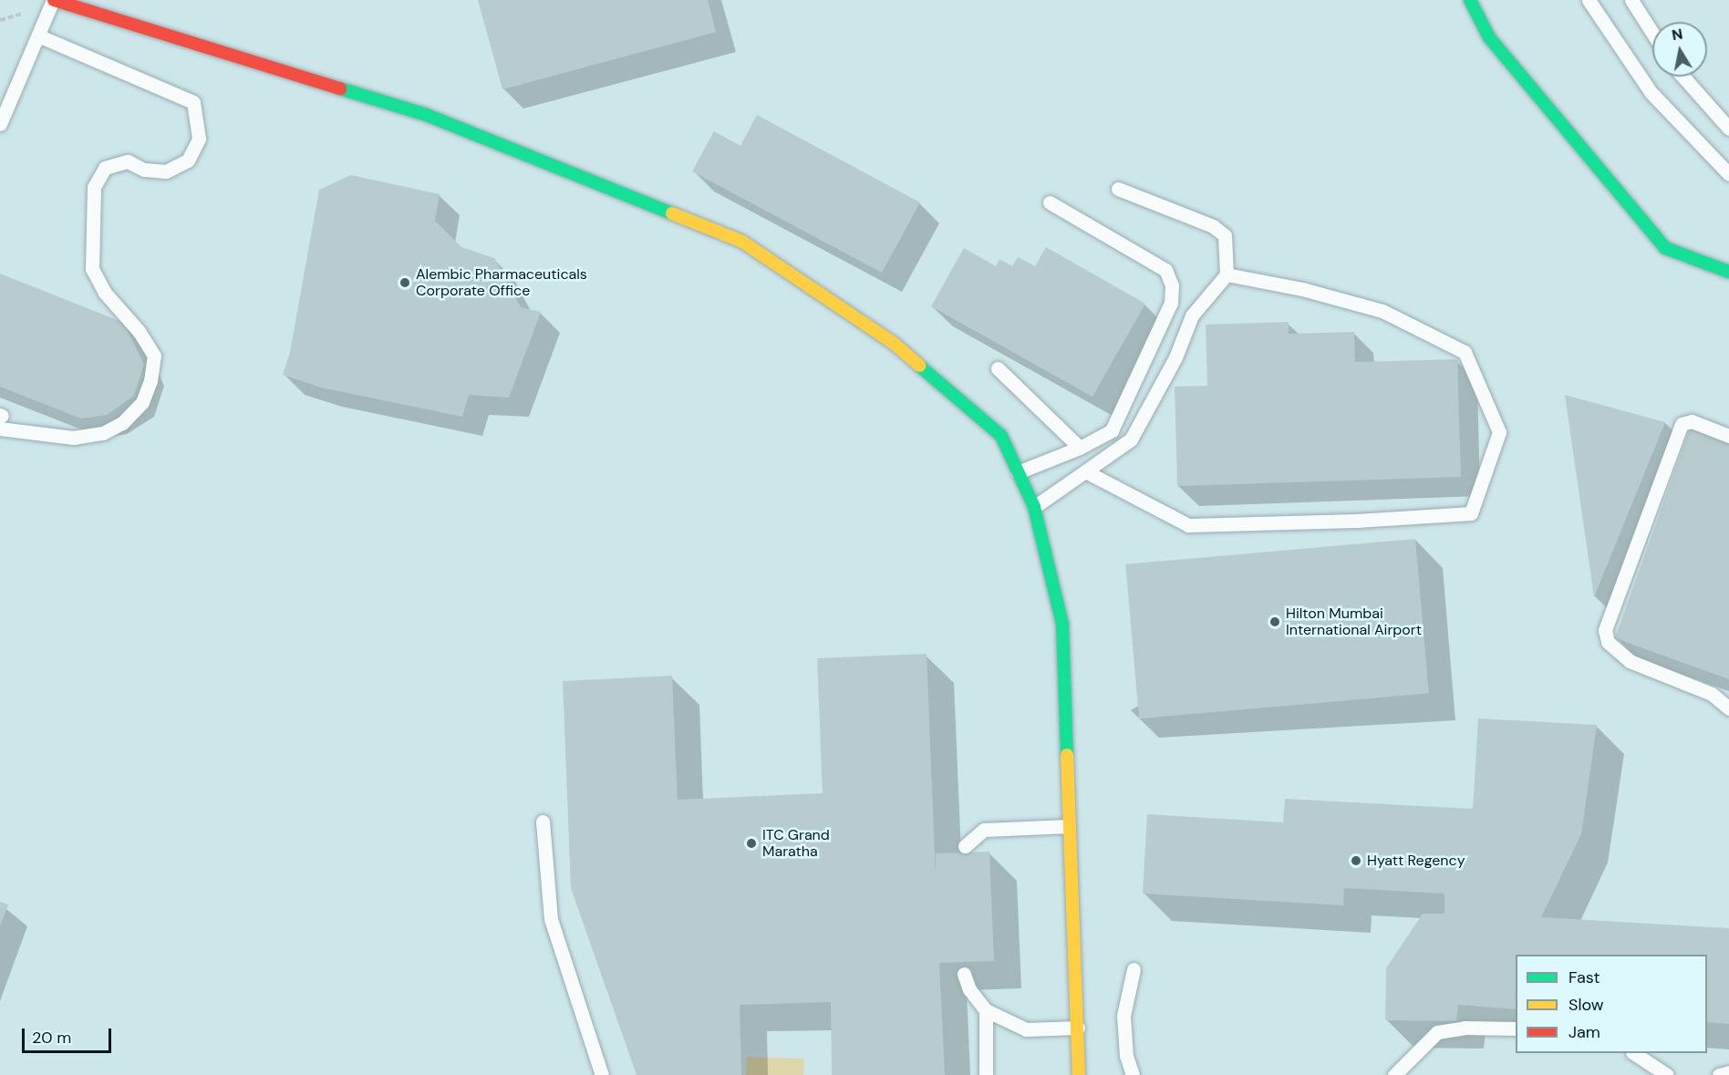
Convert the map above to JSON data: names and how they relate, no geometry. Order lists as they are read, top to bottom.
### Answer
{
  "places": [
    "Alembic Pharmaceuticals Corporate Office",
    "Hilton Mumbai International Airport",
    "ITC Grand Maratha",
    "Hyatt Regency"
  ],
  "legend": ["Fast", "Slow", "Jam"],
  "scale_bar": "20 m",
  "north": "top"
}
